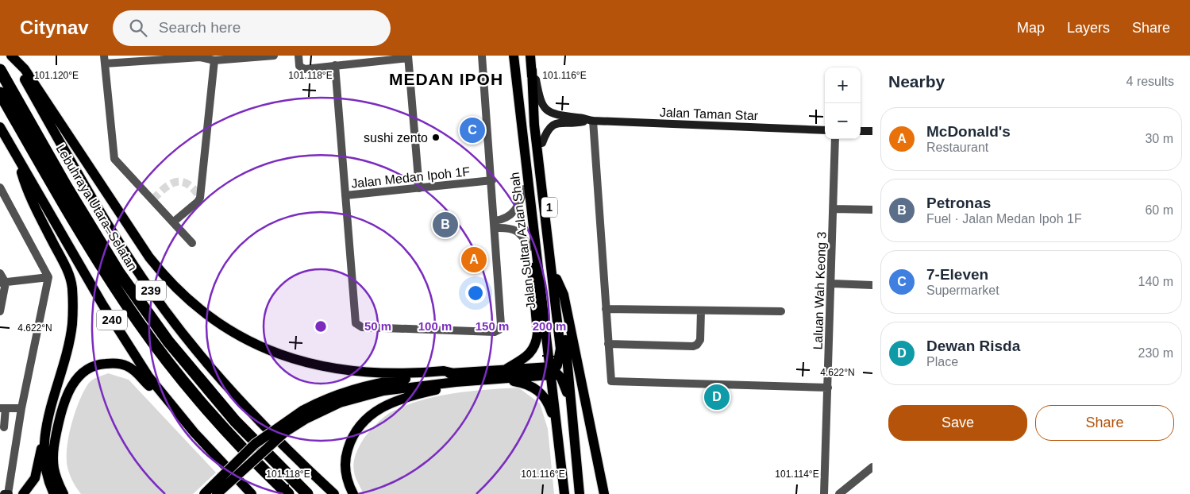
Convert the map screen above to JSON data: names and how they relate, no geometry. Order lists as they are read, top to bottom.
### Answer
{
  "streets": {
    "highway": ["Lebuhraya Utara–Selatan"],
    "main road": [
      "1",
      "Jalan Sultan Azlan Shah",
      "239",
      "240"
    ],
    "street": ["Jalan Taman Star", "Jalan Medan Ipoh 1F", "Laluan Wah Keong 3"]
  },
  "crossings": [
    ["Jalan Taman Star", "1"]
  ],
  "districts": ["MEDAN IPOH"],
  "places": ["sushi zento"],
  "page": {
    "header": "Citynav",
    "search": "Search here",
    "nav": ["Map", "Layers", "Share"],
    "heading": ["Nearby", "4 results"],
    "map_buttons": ["+", "−"],
    "list": [
      {
        "mark": "A",
        "name": "McDonald's",
        "note": "Restaurant",
        "value": "30 m"
      },
      {
        "mark": "B",
        "name": "Petronas",
        "note": "Fuel · Jalan Medan Ipoh 1F",
        "value": "60 m"
      },
      {
        "mark": "C",
        "name": "7-Eleven",
        "note": "Supermarket",
        "value": "140 m"
      },
      {
        "mark": "D",
        "name": "Dewan Risda",
        "note": "Place",
        "value": "230 m"
      }
    ],
    "pins": [
      "C",
      "B",
      "A",
      "D"
    ],
    "buttons": ["Save", "Share"]
  },
  "coordinates": [
    "101.120°E",
    "101.118°E",
    "101.116°E",
    "4.622°N",
    "101.114°E"
  ],
  "rings": [
    "50 m",
    "100 m",
    "150 m",
    "200 m"
  ]
}
